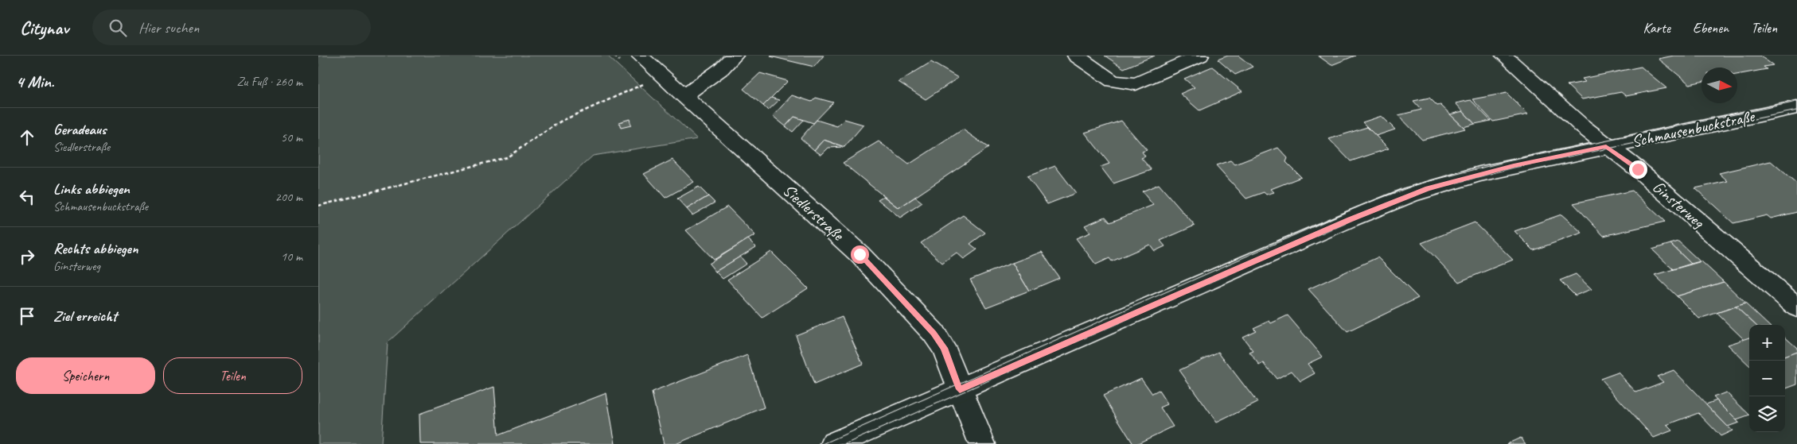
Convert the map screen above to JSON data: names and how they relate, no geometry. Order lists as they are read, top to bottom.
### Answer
{
  "streets": {
    "street": ["Schmausenbuckstraße", "Ginsterweg", "Siedlerstraße"]
  },
  "crossings": [
    ["Schmausenbuckstraße", "Ginsterweg"],
    ["Schmausenbuckstraße", "Siedlerstraße"]
  ],
  "north": "right",
  "page": {
    "header": "Citynav",
    "search": "Hier suchen",
    "nav": ["Karte", "Ebenen", "Teilen"],
    "heading": ["4 Min.", "Zu Fuß · 260 m"],
    "list": [
      ["Geradeaus", "Siedlerstraße", "50 m"],
      ["Links abbiegen", "Schmausenbuckstraße", "200 m"],
      ["Rechts abbiegen", "Ginsterweg", "10 m"],
      "Ziel erreicht"
    ],
    "map_buttons": ["+", "−"],
    "buttons": ["Speichern", "Teilen"]
  }
}
